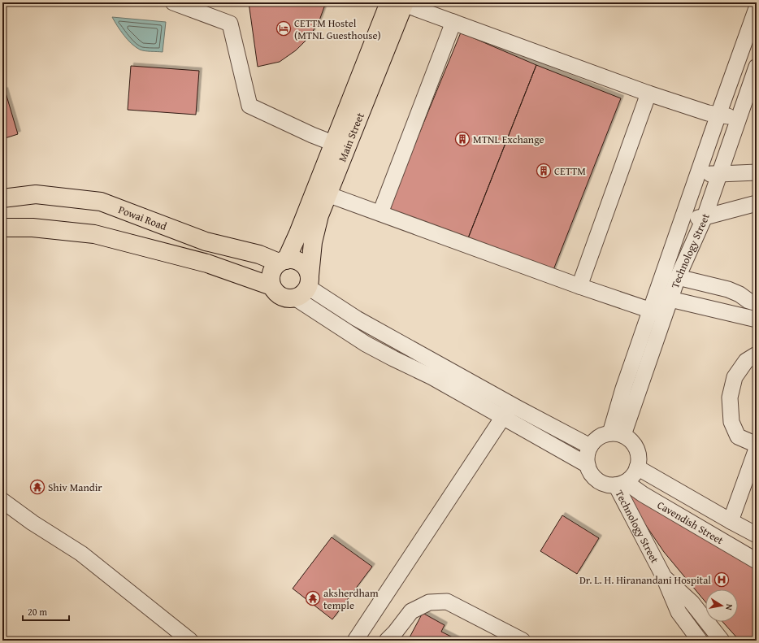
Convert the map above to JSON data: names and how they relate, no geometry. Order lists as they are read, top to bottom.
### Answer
{
  "streets": {
    "main road": ["Main Street", "Powai Road"],
    "street": ["Technology Street", "Cavendish Street"]
  },
  "crossings": [
    ["Main Street", "Powai Road"],
    ["Technology Street", "Cavendish Street"]
  ],
  "places": {
    "hotel": ["CETTM Hostel (MTNL Guesthouse)"],
    "building": ["MTNL Exchange", "CETTM"],
    "temple": ["Shiv Mandir", "aksherdham temple"],
    "hospital": ["Dr. L. H. Hiranandani Hospital"]
  },
  "scale_bar": "20 m",
  "north": "right"
}
